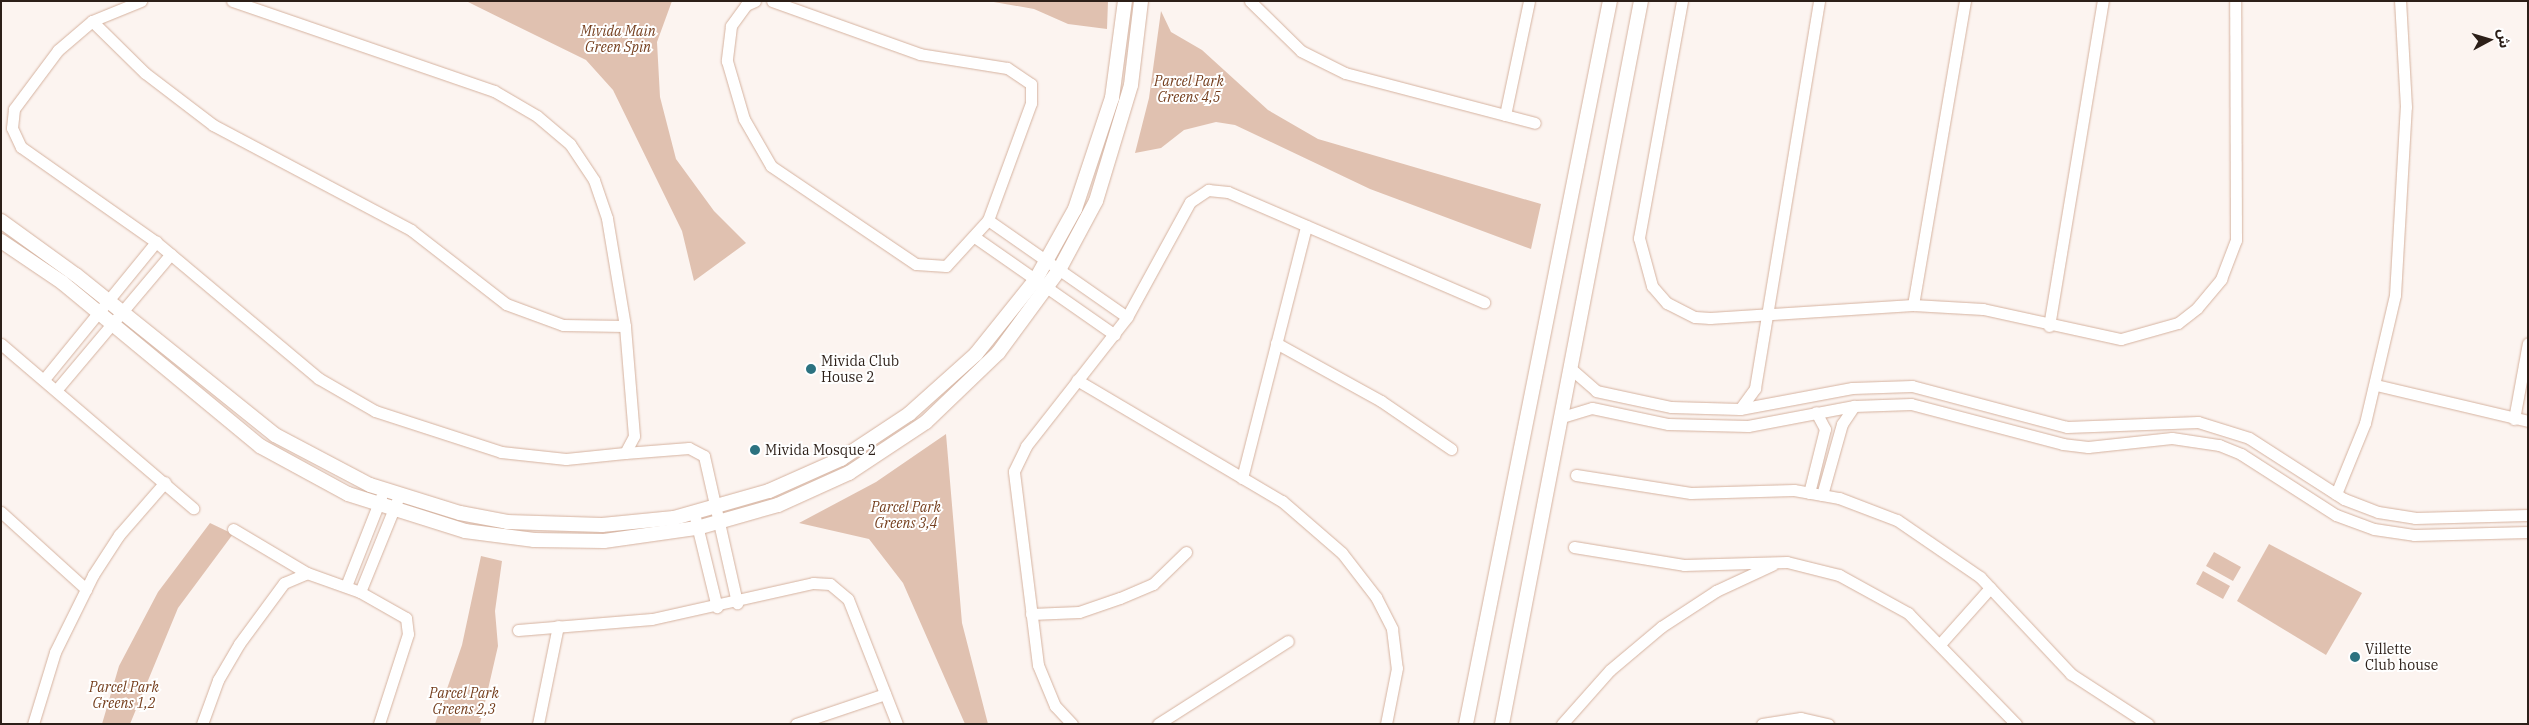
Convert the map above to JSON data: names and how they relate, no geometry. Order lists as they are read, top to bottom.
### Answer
{
  "parks": [
    "Mivida Main Green Spin",
    "Parcel Park Greens 4,5",
    "Parcel Park Greens 3,4",
    "Parcel Park Greens 1,2",
    "Parcel Park Greens 2,3"
  ],
  "places": ["Mivida Club House 2", "Mivida Mosque 2", "Villette Club house"],
  "north": "right"
}
